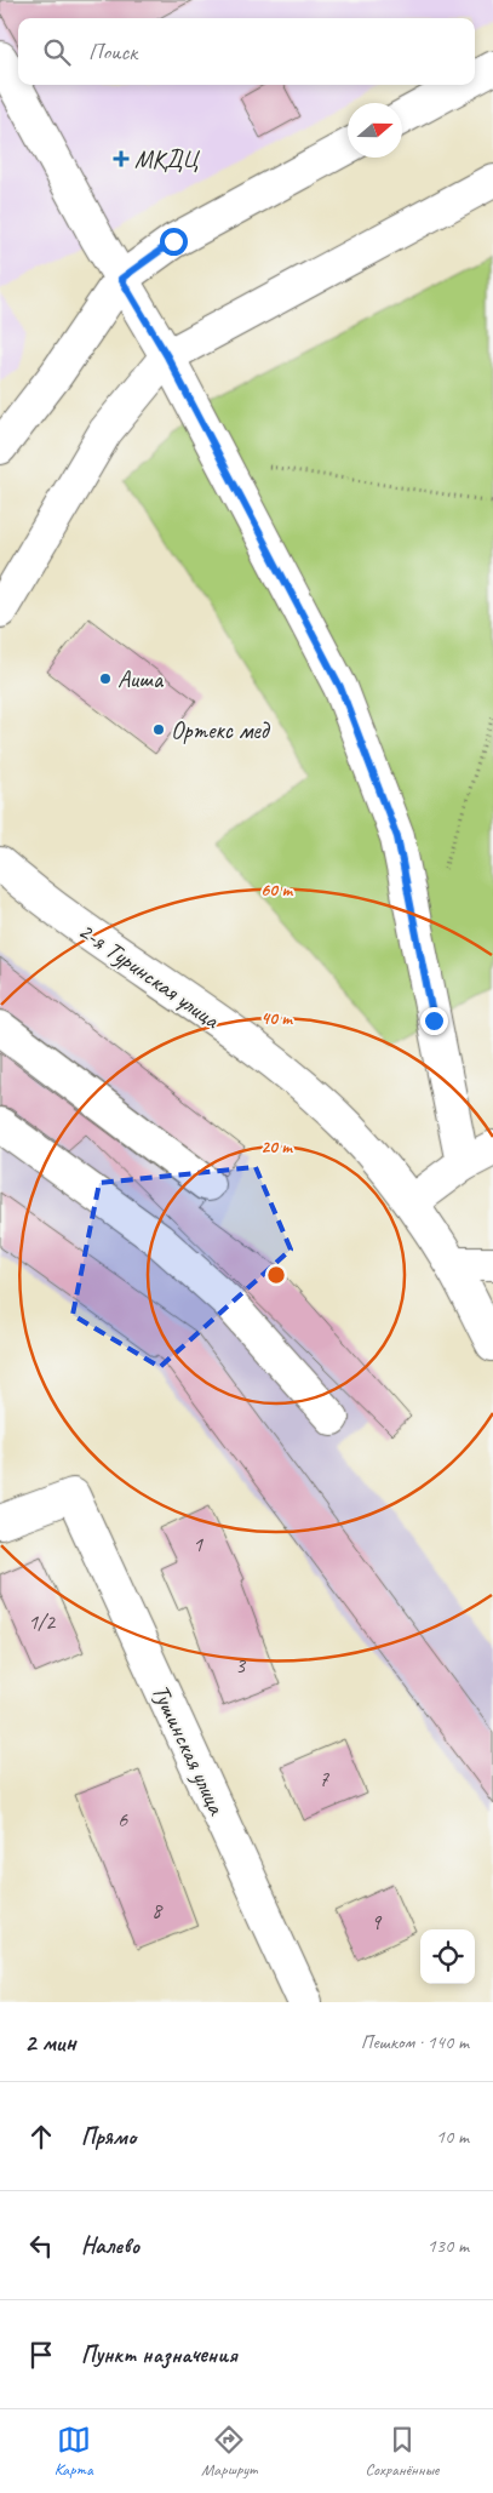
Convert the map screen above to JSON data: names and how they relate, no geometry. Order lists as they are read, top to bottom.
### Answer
{
  "streets": {
    "street": ["2-я Туринская улица", "Тушинская улица"]
  },
  "places": {
    "health": ["МКДЦ"],
    "other": ["Аиша", "Ортекс мед"]
  },
  "house_numbers": [
    "1",
    "1/2",
    "3",
    "7",
    "6",
    "8",
    "9"
  ],
  "north": "right",
  "page": {
    "search": "Поиск",
    "heading": ["2 мин", "Пешком · 140 m"],
    "list": [
      ["Прямо", "10 m"],
      ["Налево", "130 m"],
      "Пункт назначения"
    ],
    "nav": ["Карта", "Маршрут", "Сохранённые"]
  },
  "rings": ["60 m", "40 m", "20 m"]
}
